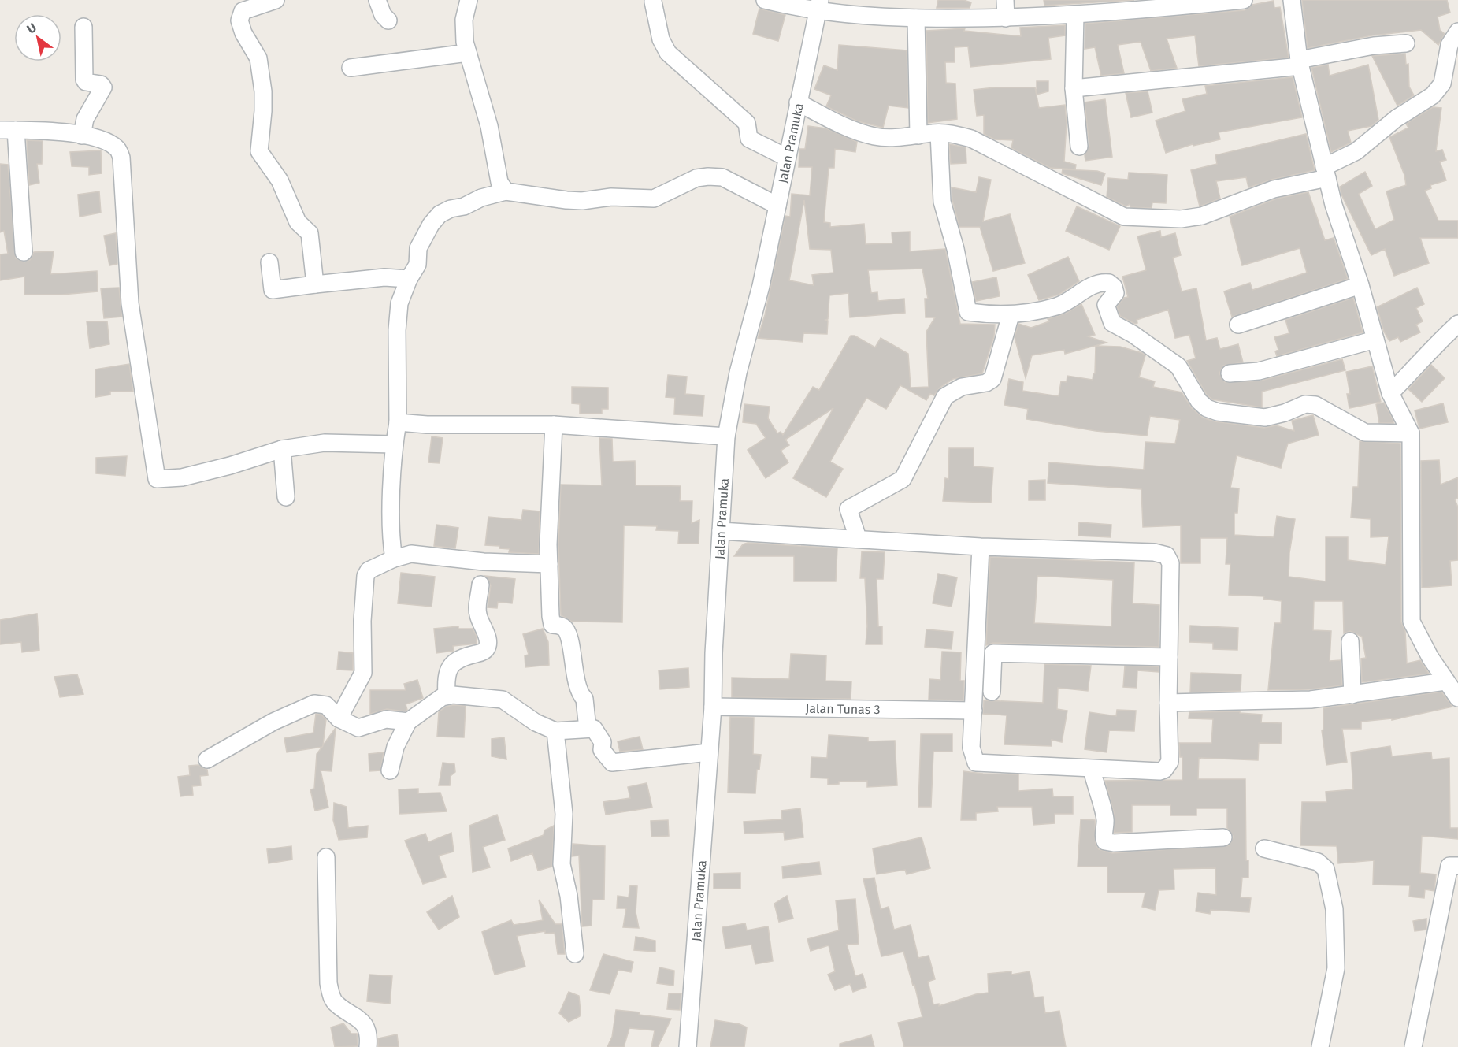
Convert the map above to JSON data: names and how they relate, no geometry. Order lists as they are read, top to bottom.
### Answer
{
  "streets": {
    "street": ["Jalan Pramuka", "Jalan Tunas 3"]
  },
  "crossings": [
    ["Jalan Pramuka", "Jalan Tunas 3"]
  ],
  "north": "top left"
}
